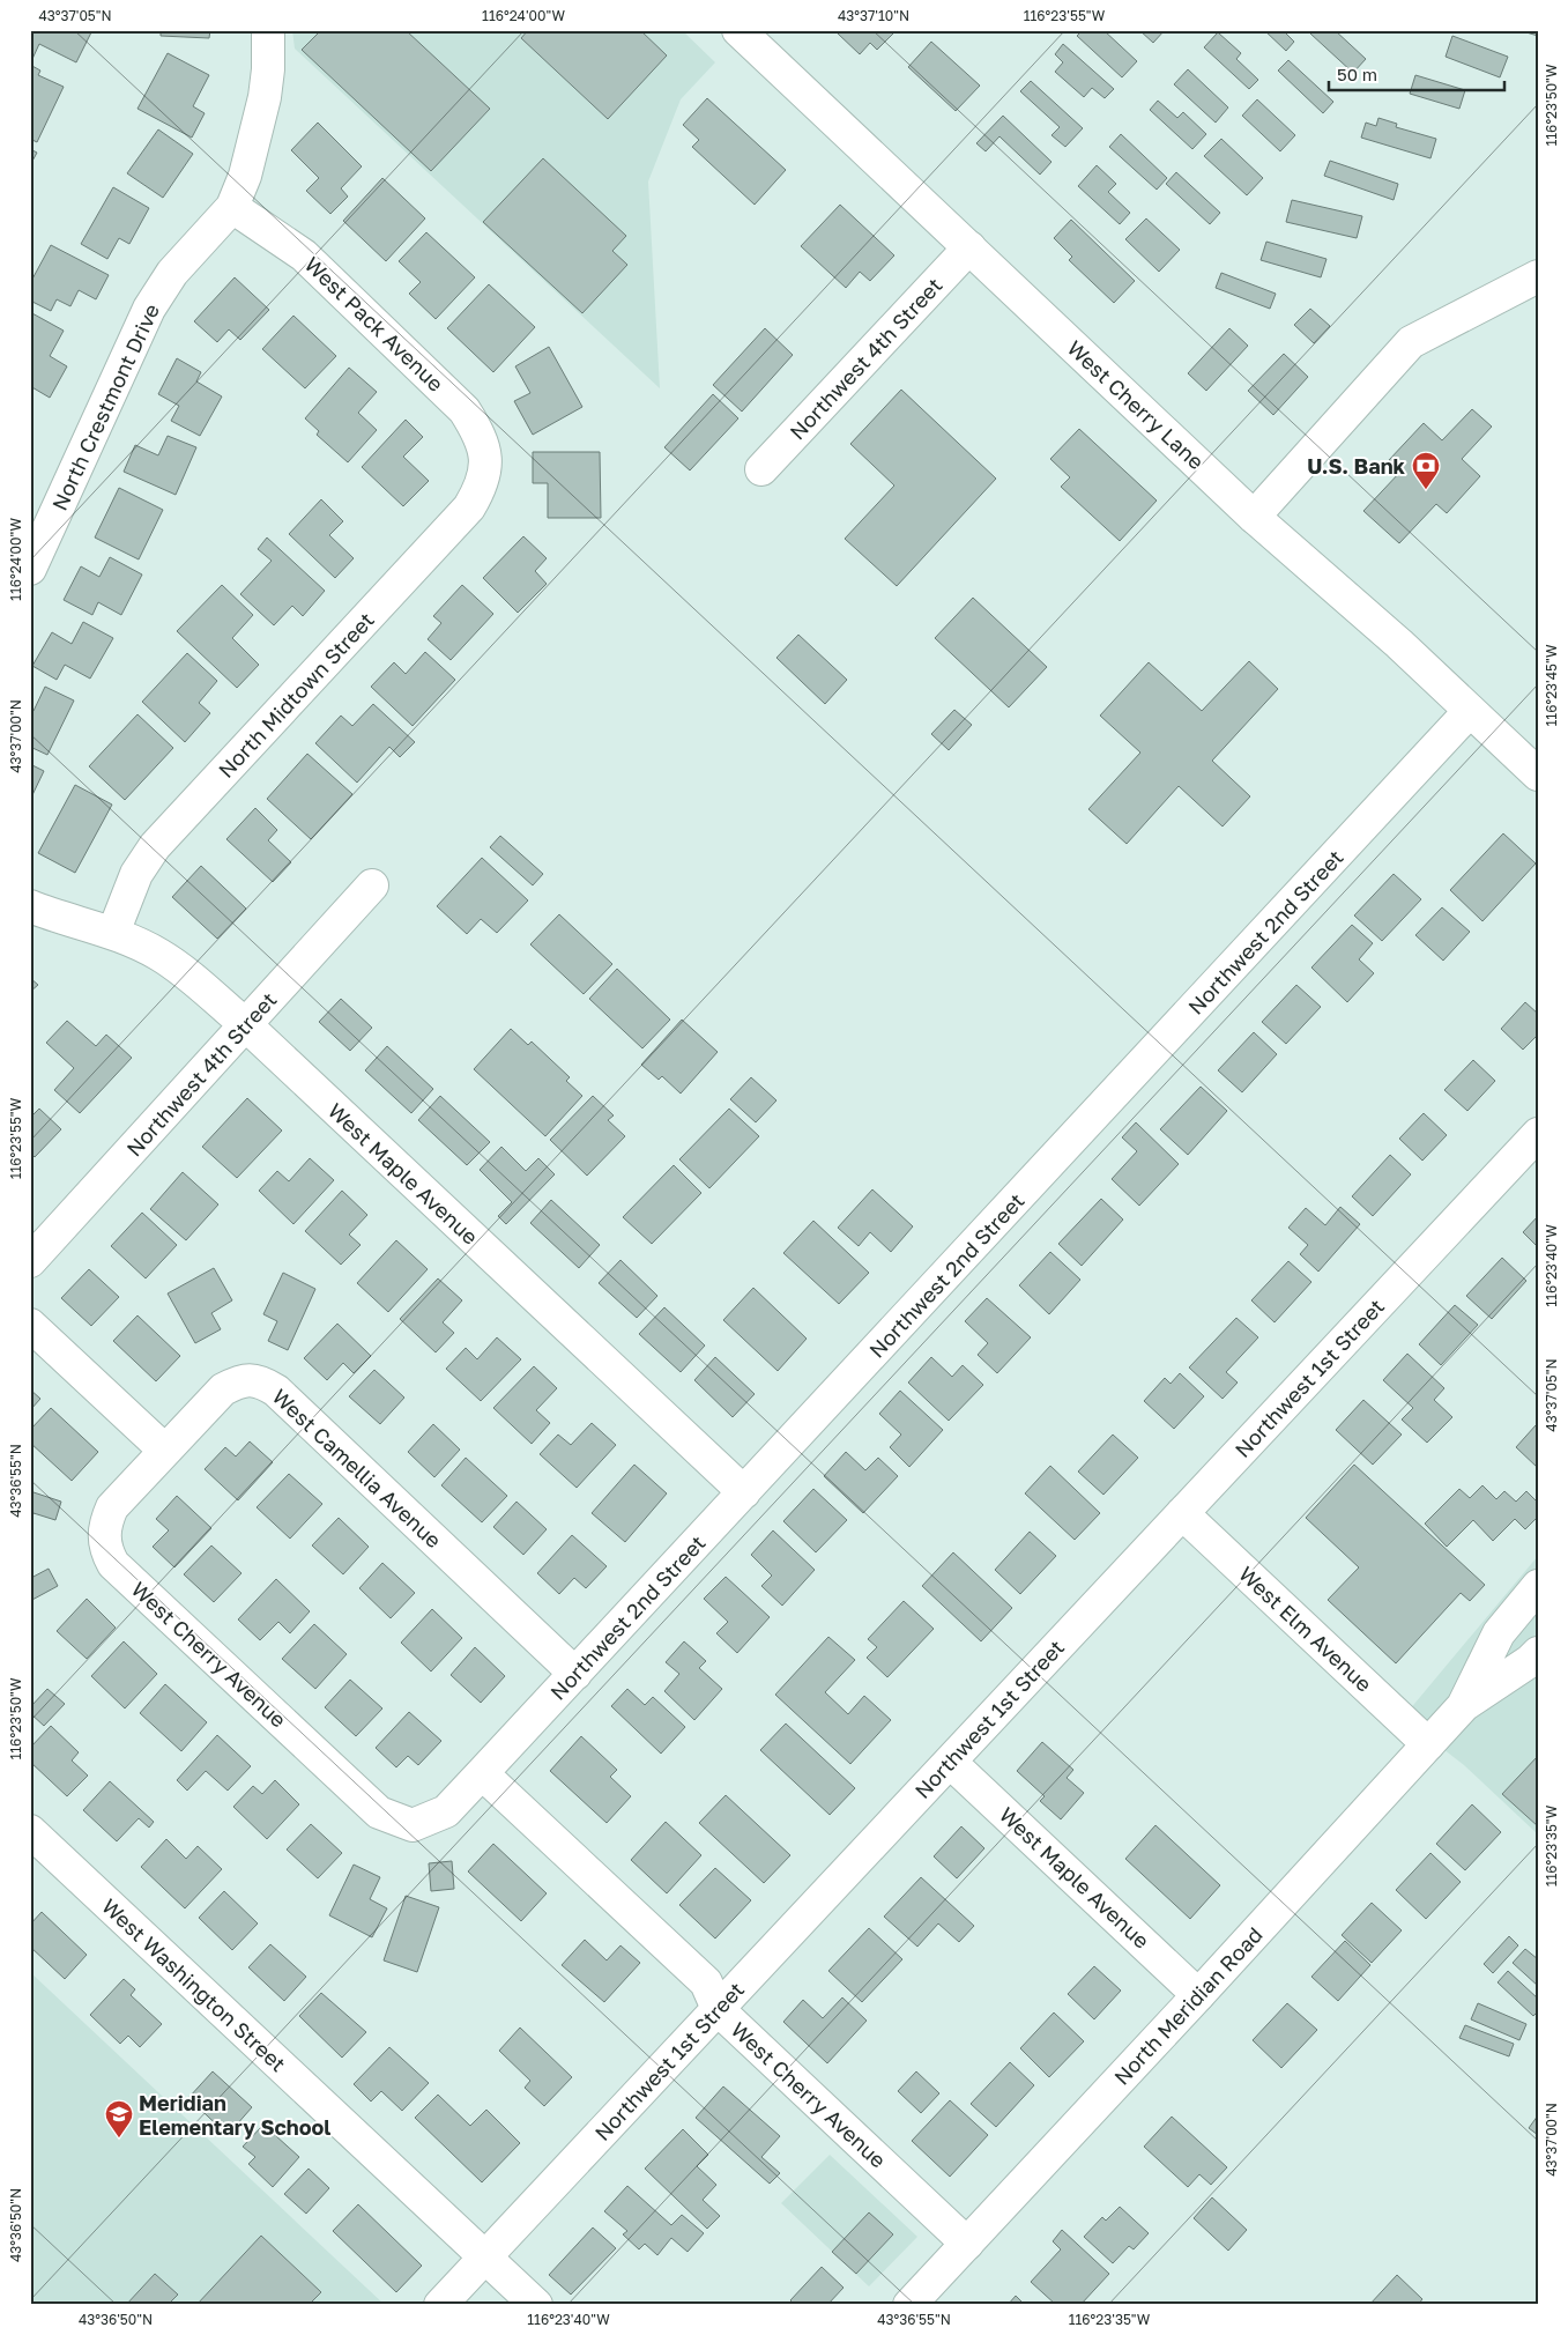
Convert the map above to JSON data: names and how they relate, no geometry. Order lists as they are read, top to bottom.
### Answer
{
  "streets": {
    "street": [
      "West Pack Avenue",
      "Northwest 4th Street",
      "West Cherry Lane",
      "North Crestmont Drive",
      "North Midtown Street",
      "Northwest 2nd Street",
      "West Maple Avenue",
      "Northwest 1st Street",
      "West Camellia Avenue",
      "West Elm Avenue",
      "West Cherry Avenue",
      "West Washington Street",
      "North Meridian Road"
    ]
  },
  "crossings": [
    ["West Pack Avenue", "North Crestmont Drive"],
    ["West Pack Avenue", "North Midtown Street"],
    ["Northwest 4th Street", "West Cherry Lane"],
    ["Northwest 4th Street", "West Maple Avenue"],
    ["West Cherry Lane", "Northwest 2nd Street"],
    ["North Midtown Street", "West Maple Avenue"],
    ["Northwest 2nd Street", "West Maple Avenue"],
    ["Northwest 2nd Street", "West Camellia Avenue"],
    ["Northwest 2nd Street", "West Cherry Avenue"],
    ["West Maple Avenue", "Northwest 1st Street"],
    ["West Maple Avenue", "North Meridian Road"],
    ["Northwest 1st Street", "West Elm Avenue"],
    ["Northwest 1st Street", "West Cherry Avenue"],
    ["Northwest 1st Street", "West Washington Street"],
    ["West Camellia Avenue", "West Cherry Avenue"],
    ["West Elm Avenue", "North Meridian Road"],
    ["West Cherry Avenue", "North Meridian Road"]
  ],
  "places": {
    "bank": ["U.S. Bank"],
    "school or university": ["Meridian Elementary School"]
  },
  "scale_bar": "50 m",
  "coordinates": [
    "43°37'05\"N",
    "116°24'00\"W",
    "43°37'10\"N",
    "116°23'55\"W",
    "116°23'50\"W",
    "116°23'45\"W",
    "43°37'00\"N",
    "116°23'40\"W",
    "43°36'55\"N",
    "116°23'35\"W",
    "43°36'50\"N"
  ]
}
